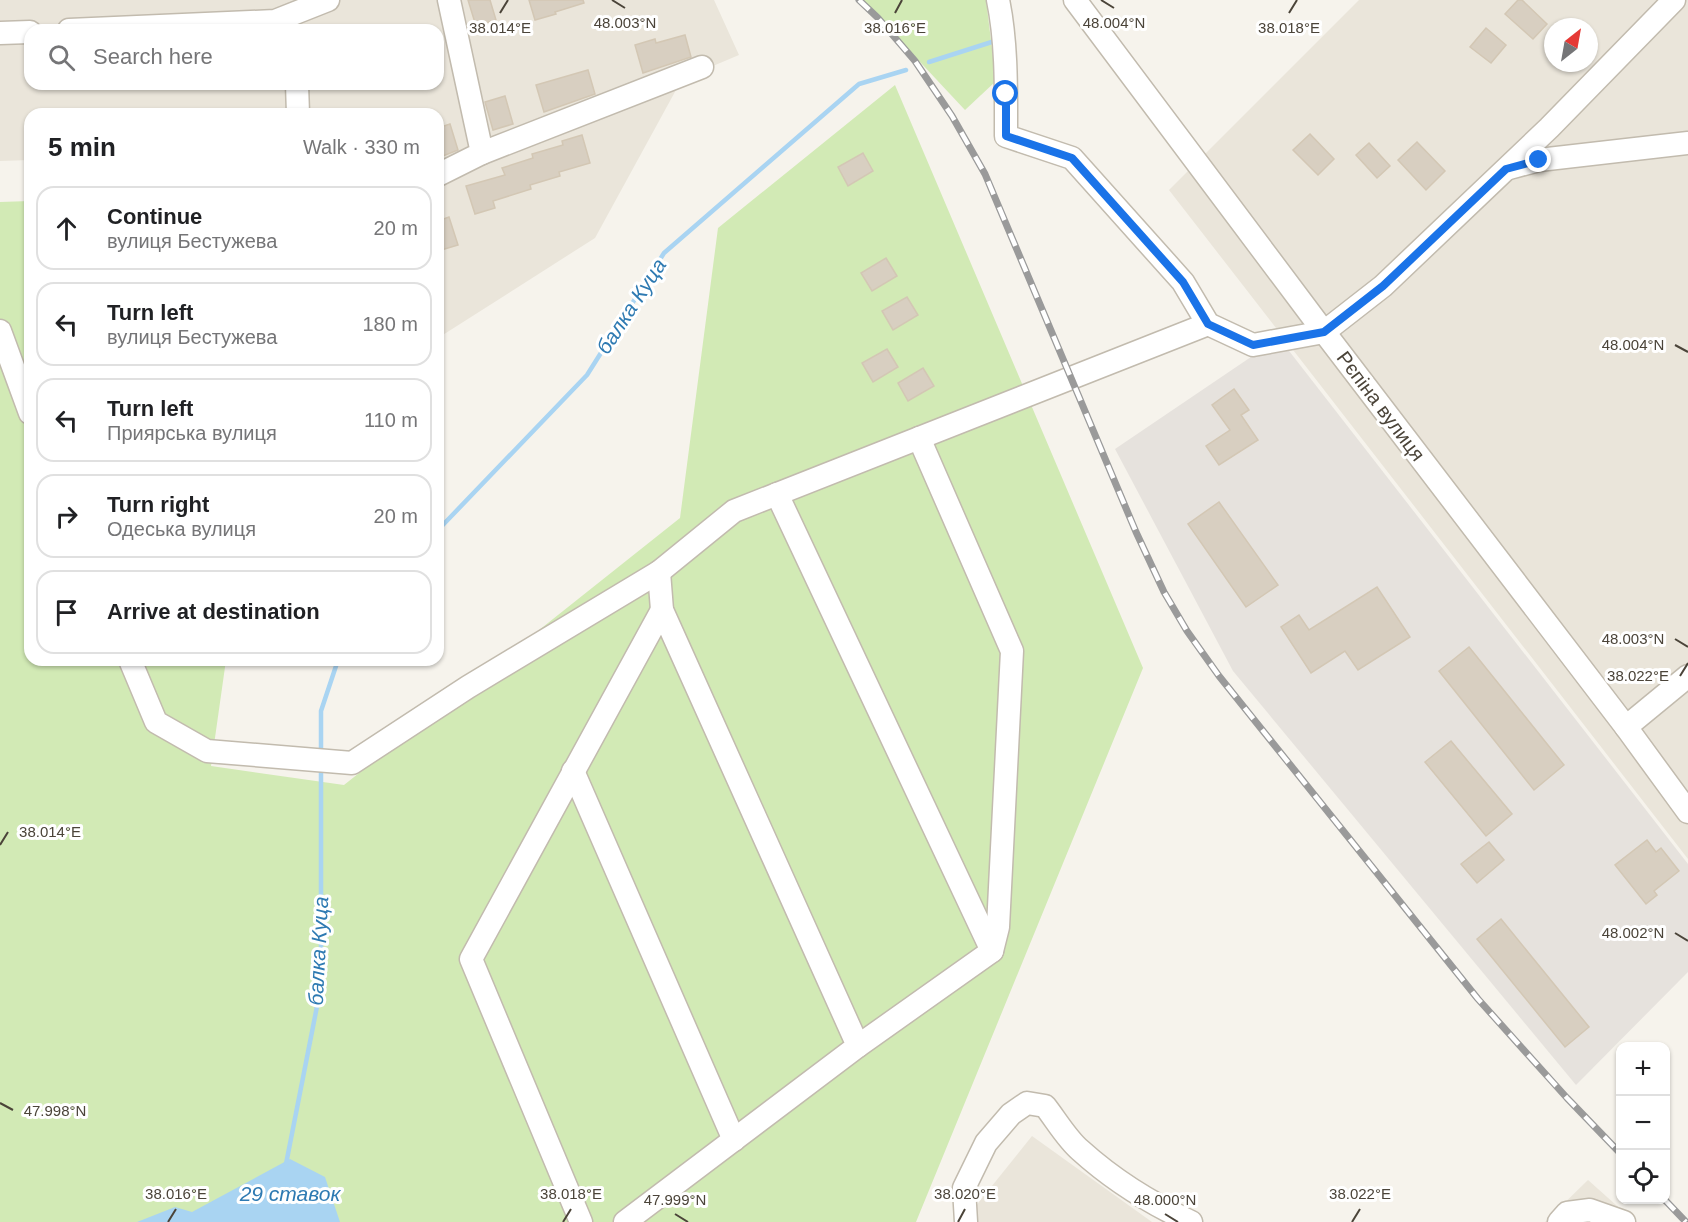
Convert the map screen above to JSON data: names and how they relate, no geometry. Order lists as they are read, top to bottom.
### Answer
{
  "streets": {
    "street": ["Рєпіна вулиця"]
  },
  "water": ["балка Куца", "29 ставок"],
  "north": "top right",
  "page": {
    "search": "Search here",
    "heading": ["5 min", "Walk · 330 m"],
    "list": [
      ["Continue", "вулиця Бестужева", "20 m"],
      ["Turn left", "вулиця Бестужева", "180 m"],
      ["Turn left", "Приярська вулиця", "110 m"],
      ["Turn right", "Одеська вулиця", "20 m"],
      "Arrive at destination"
    ],
    "map_buttons": ["+", "−"]
  },
  "coordinates": [
    "48.003°N",
    "48.004°N",
    "38.016°E",
    "38.014°E",
    "38.018°E",
    "38.022°E",
    "48.002°N",
    "47.998°N",
    "38.020°E",
    "47.999°N",
    "48.000°N"
  ]
}
